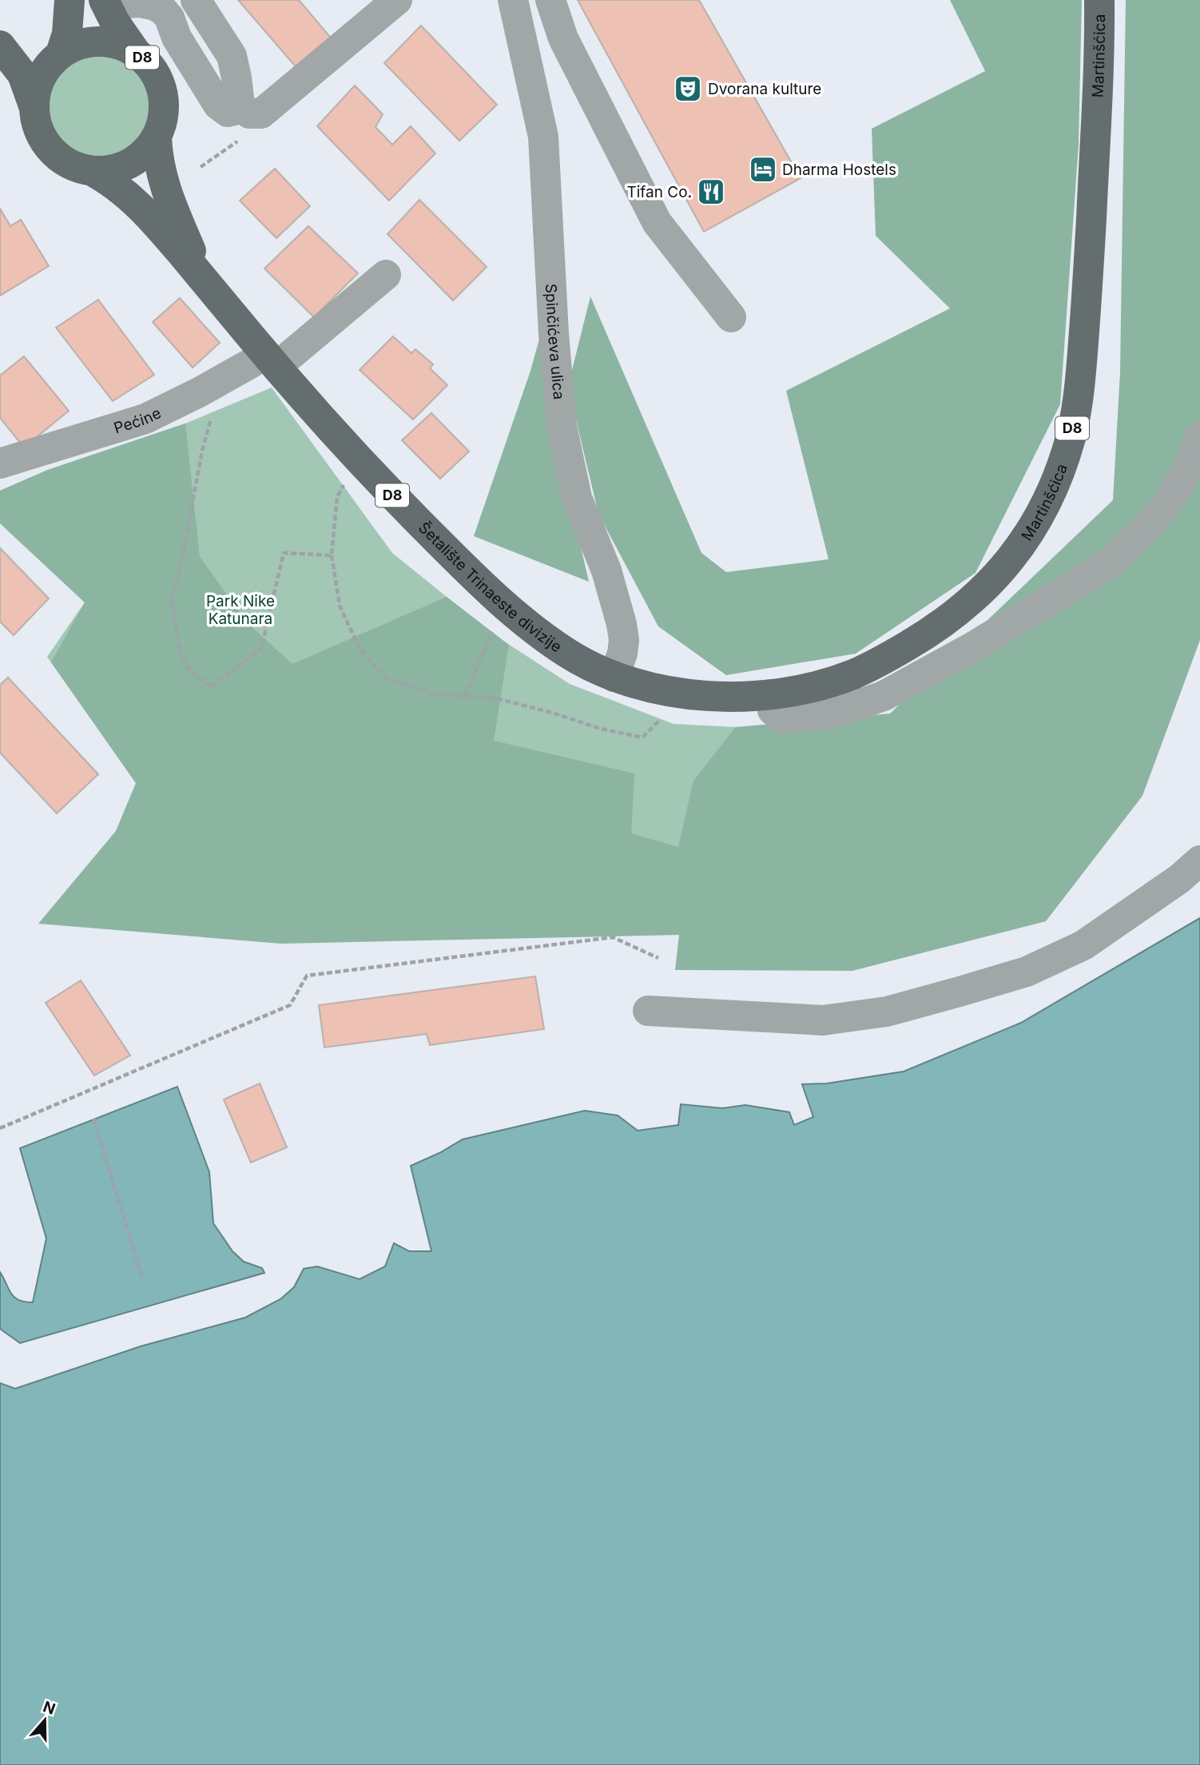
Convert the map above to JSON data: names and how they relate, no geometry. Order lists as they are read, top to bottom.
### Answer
{
  "streets": {
    "main road": ["Martinšćica", "D8", "Šetalište Trinaeste divizije"],
    "street": ["Spinčićeva ulica", "Pećine"]
  },
  "crossings": [
    ["Martinšćica", "Spinčićeva ulica"],
    ["Martinšćica", "Šetalište Trinaeste divizije"],
    ["D8", "Šetalište Trinaeste divizije"],
    ["Spinčićeva ulica", "Šetalište Trinaeste divizije"],
    ["Pećine", "Šetalište Trinaeste divizije"]
  ],
  "parks": ["Park Nike Katunara"],
  "places": {
    "theatre": ["Dvorana kulture"],
    "hotel": ["Dharma Hostels"],
    "restaurant": ["Tifan Co."]
  },
  "north": "top"
}
